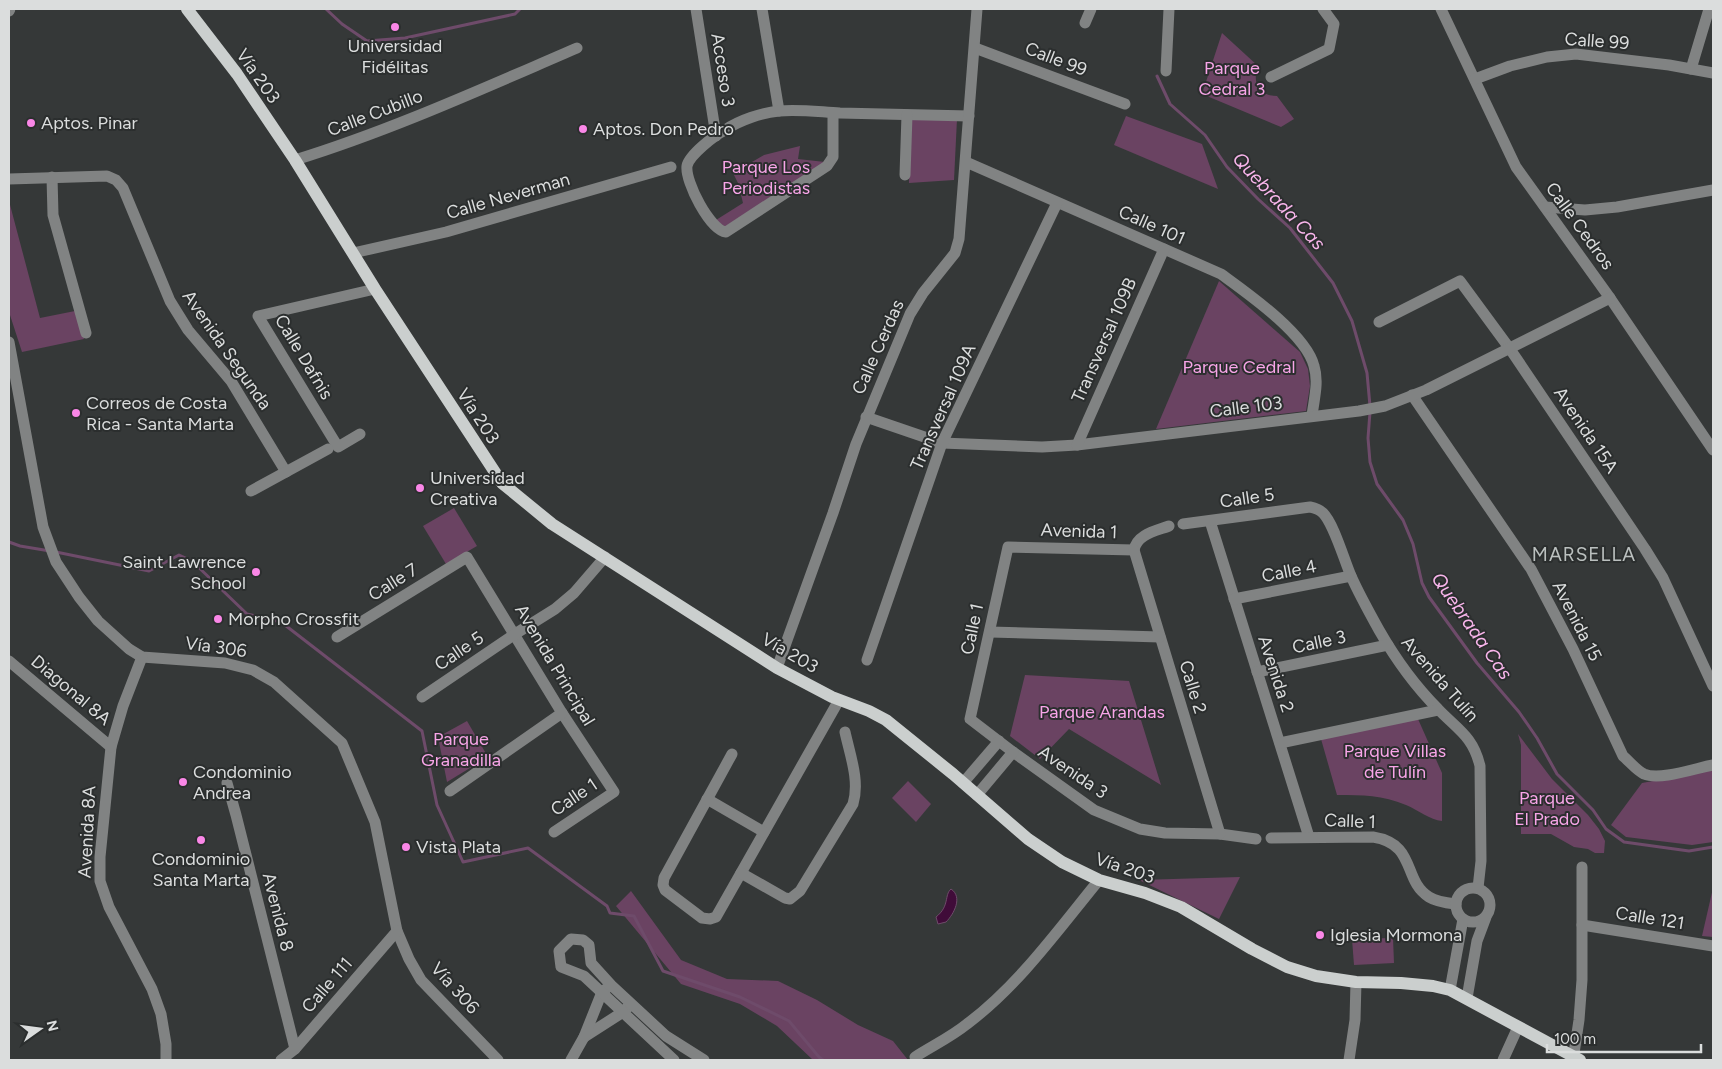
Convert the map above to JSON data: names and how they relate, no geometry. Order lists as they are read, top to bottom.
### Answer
{
  "streets": {
    "main road": ["Vía 203"],
    "street": [
      "Calle 99",
      "Acceso 3",
      "Calle Cubillo",
      "Calle Neverman",
      "Calle 101",
      "Calle Cedros",
      "Transversal 109B",
      "Calle Cerdas",
      "Avenida Segunda",
      "Calle Dafnis",
      "Transversal 109A",
      "Calle 103",
      "Avenida 15A",
      "Calle 5",
      "Avenida 1",
      "Calle 4",
      "Calle 7",
      "Avenida 15",
      "Calle 1",
      "Calle 3",
      "Vía 306",
      "Avenida Principal",
      "Avenida 2",
      "Avenida Tulín",
      "Calle 2",
      "Diagonal 8A",
      "Avenida 3",
      "Avenida 8A",
      "Avenida 8",
      "Calle 121",
      "Calle 111"
    ]
  },
  "crossings": [
    ["Calle 99", "Calle Cedros"],
    ["Calle 99", "Calle Cerdas"],
    ["Vía 203", "Calle Cubillo"],
    ["Vía 203", "Calle Neverman"],
    ["Vía 203", "Calle Cerdas"],
    ["Vía 203", "Calle Dafnis"],
    ["Vía 203", "Calle 5"],
    ["Calle 101", "Transversal 109B"],
    ["Calle 101", "Calle Cerdas"],
    ["Calle 101", "Transversal 109A"],
    ["Calle 101", "Calle 103"],
    ["Calle Cedros", "Calle 103"],
    ["Transversal 109B", "Calle 103"],
    ["Calle Cerdas", "Calle 103"],
    ["Transversal 109A", "Calle 103"],
    ["Calle 103", "Avenida 15A"],
    ["Calle 103", "Avenida 15"],
    ["Calle 5", "Avenida Principal"],
    ["Calle 5", "Avenida 2"],
    ["Calle 5", "Avenida Tulín"],
    ["Avenida 1", "Calle 1"],
    ["Avenida 1", "Calle 2"],
    ["Calle 4", "Avenida 2"],
    ["Calle 4", "Avenida Tulín"],
    ["Calle 7", "Avenida Principal"],
    ["Calle 1", "Avenida Principal"],
    ["Calle 1", "Avenida 2"],
    ["Calle 1", "Avenida Tulín"],
    ["Calle 1", "Avenida 3"],
    ["Calle 3", "Avenida 2"],
    ["Calle 3", "Avenida Tulín"],
    ["Vía 306", "Avenida 8A"],
    ["Vía 306", "Calle 111"],
    ["Calle 2", "Avenida 3"],
    ["Diagonal 8A", "Avenida 8A"],
    ["Avenida 8", "Calle 111"]
  ],
  "districts": ["MARSELLA"],
  "water": ["Quebrada Cas"],
  "parks": [
    "Parque Cedral 3",
    "Parque Los Periodistas",
    "Parque Cedral",
    "Parque Arandas",
    "Parque Granadilla",
    "Parque Villas de Tulín",
    "Parque El Prado"
  ],
  "places": [
    "Universidad Fidélitas",
    "Aptos. Pinar",
    "Aptos. Don Pedro",
    "Correos de Costa Rica - Santa Marta",
    "Universidad Creativa",
    "Saint Lawrence School",
    "Morpho Crossfit",
    "Condominio Andrea",
    "Condominio Santa Marta",
    "Vista Plata",
    "Iglesia Mormona"
  ],
  "scale_bar": "100 m",
  "north": "right"
}
